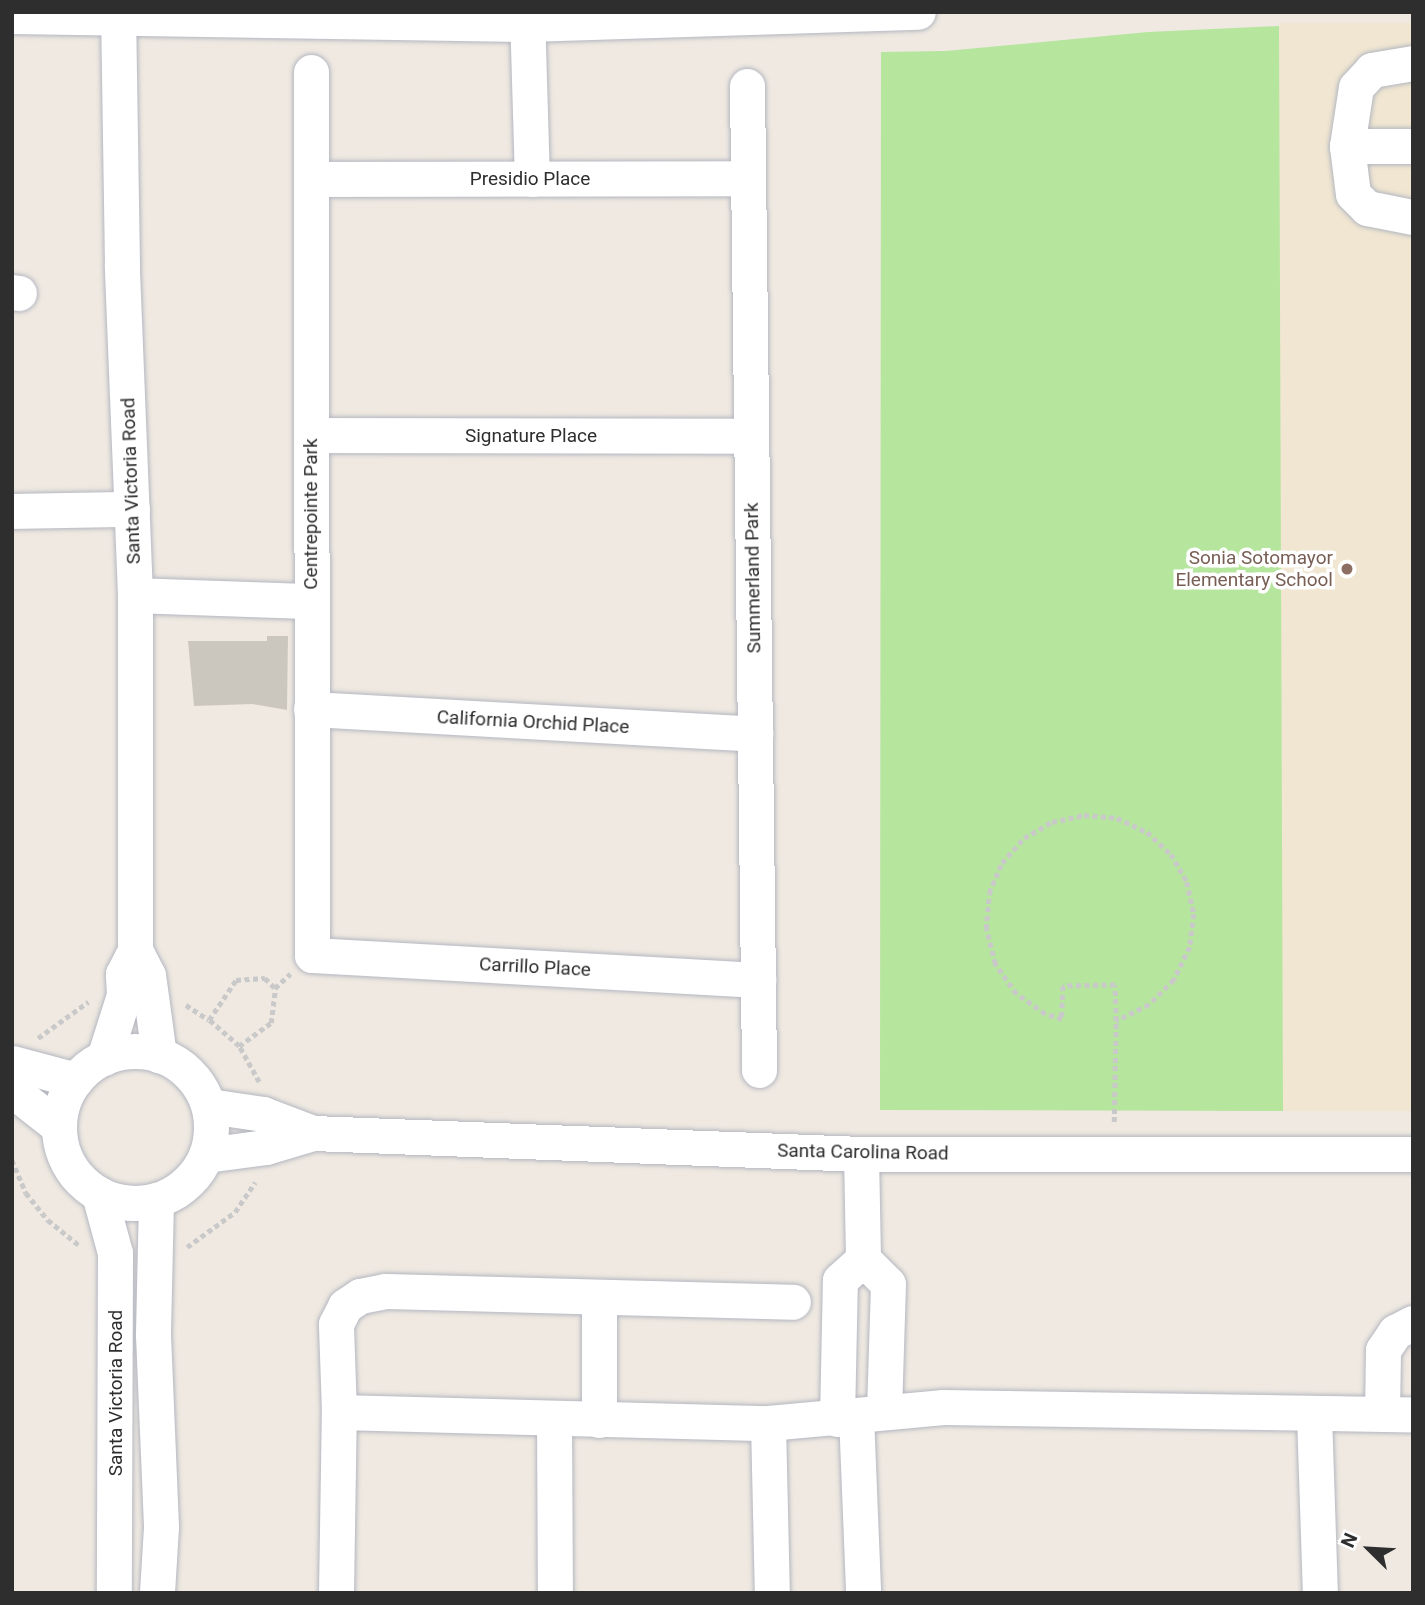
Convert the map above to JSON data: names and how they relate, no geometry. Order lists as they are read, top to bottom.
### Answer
{
  "streets": {
    "street": [
      "Presidio Place",
      "Signature Place",
      "Santa Victoria Road",
      "Centrepointe Park",
      "Summerland Park",
      "California Orchid Place",
      "Carrillo Place",
      "Santa Carolina Road"
    ]
  },
  "crossings": [
    ["Presidio Place", "Centrepointe Park"],
    ["Presidio Place", "Summerland Park"],
    ["Signature Place", "Centrepointe Park"],
    ["Signature Place", "Summerland Park"],
    ["Santa Victoria Road", "Santa Carolina Road"],
    ["Centrepointe Park", "California Orchid Place"],
    ["Centrepointe Park", "Carrillo Place"],
    ["Summerland Park", "California Orchid Place"],
    ["Summerland Park", "Carrillo Place"]
  ],
  "places": ["Sonia Sotomayor Elementary School"],
  "north": "top left"
}
